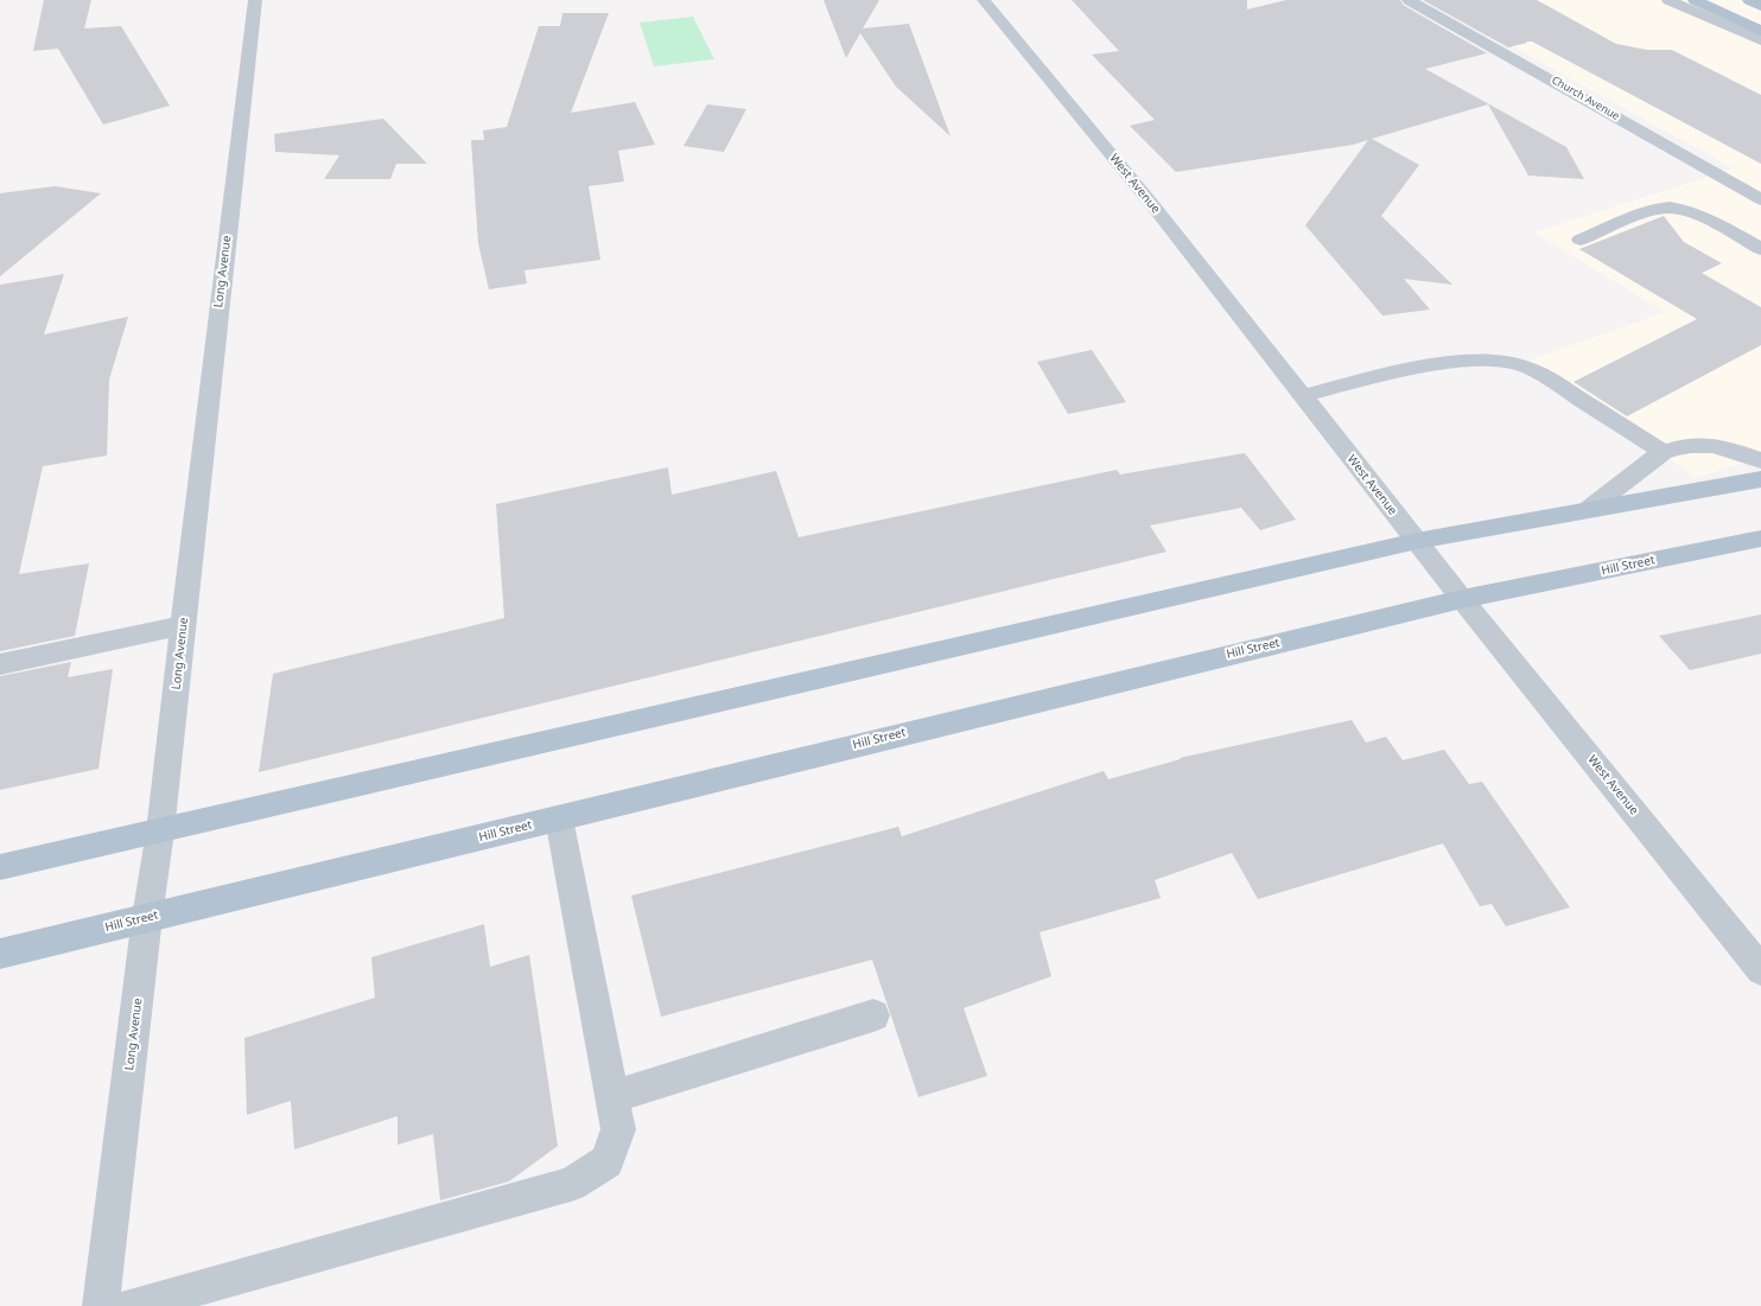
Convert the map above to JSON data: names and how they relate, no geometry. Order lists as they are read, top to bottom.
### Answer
{
  "streets": {
    "main road": ["Hill Street"],
    "street": ["Church Avenue", "West Avenue", "Long Avenue"]
  },
  "crossings": [
    ["West Avenue", "Hill Street"],
    ["Long Avenue", "Hill Street"]
  ]
}
